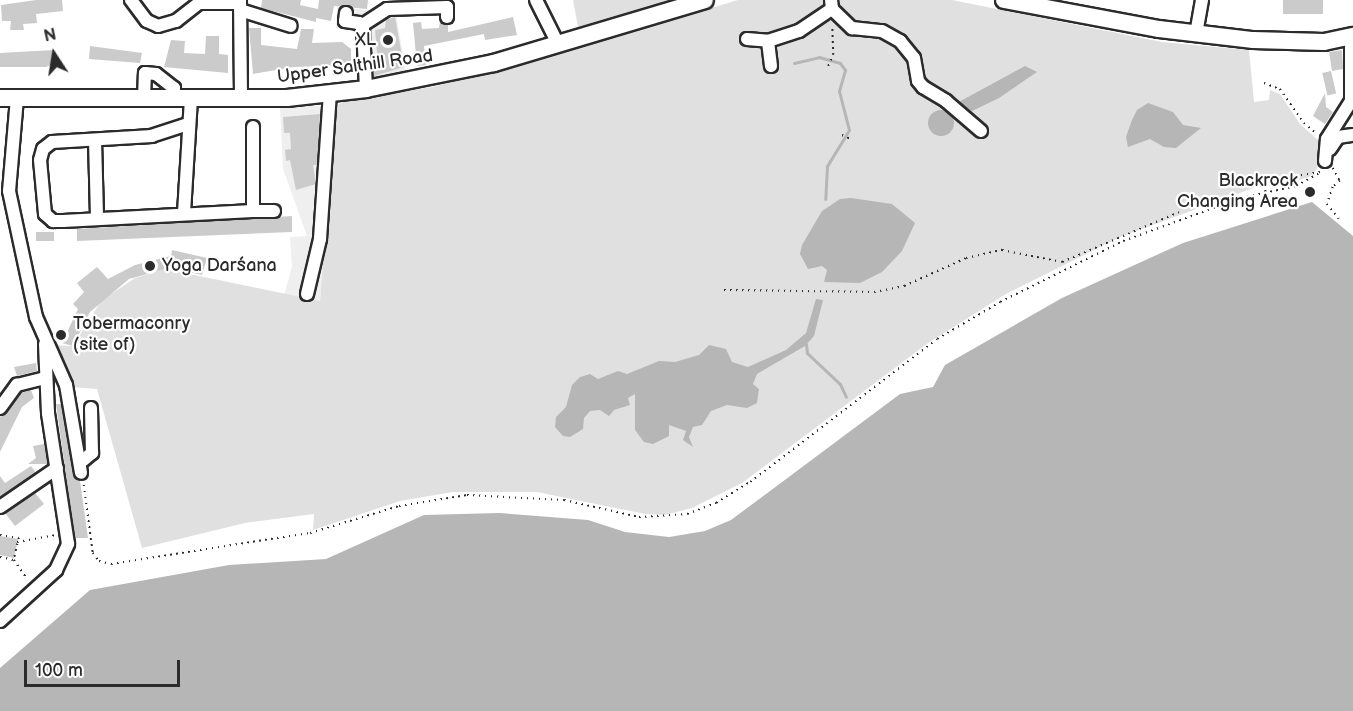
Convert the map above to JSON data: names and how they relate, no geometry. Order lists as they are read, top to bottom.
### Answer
{
  "streets": {
    "main road": ["Upper Salthill Road"]
  },
  "places": [
    "XL",
    "Blackrock Changing Area",
    "Yoga Darśana",
    "Tobermaconry (site of)"
  ],
  "scale_bar": "100 m",
  "north": "top"
}
